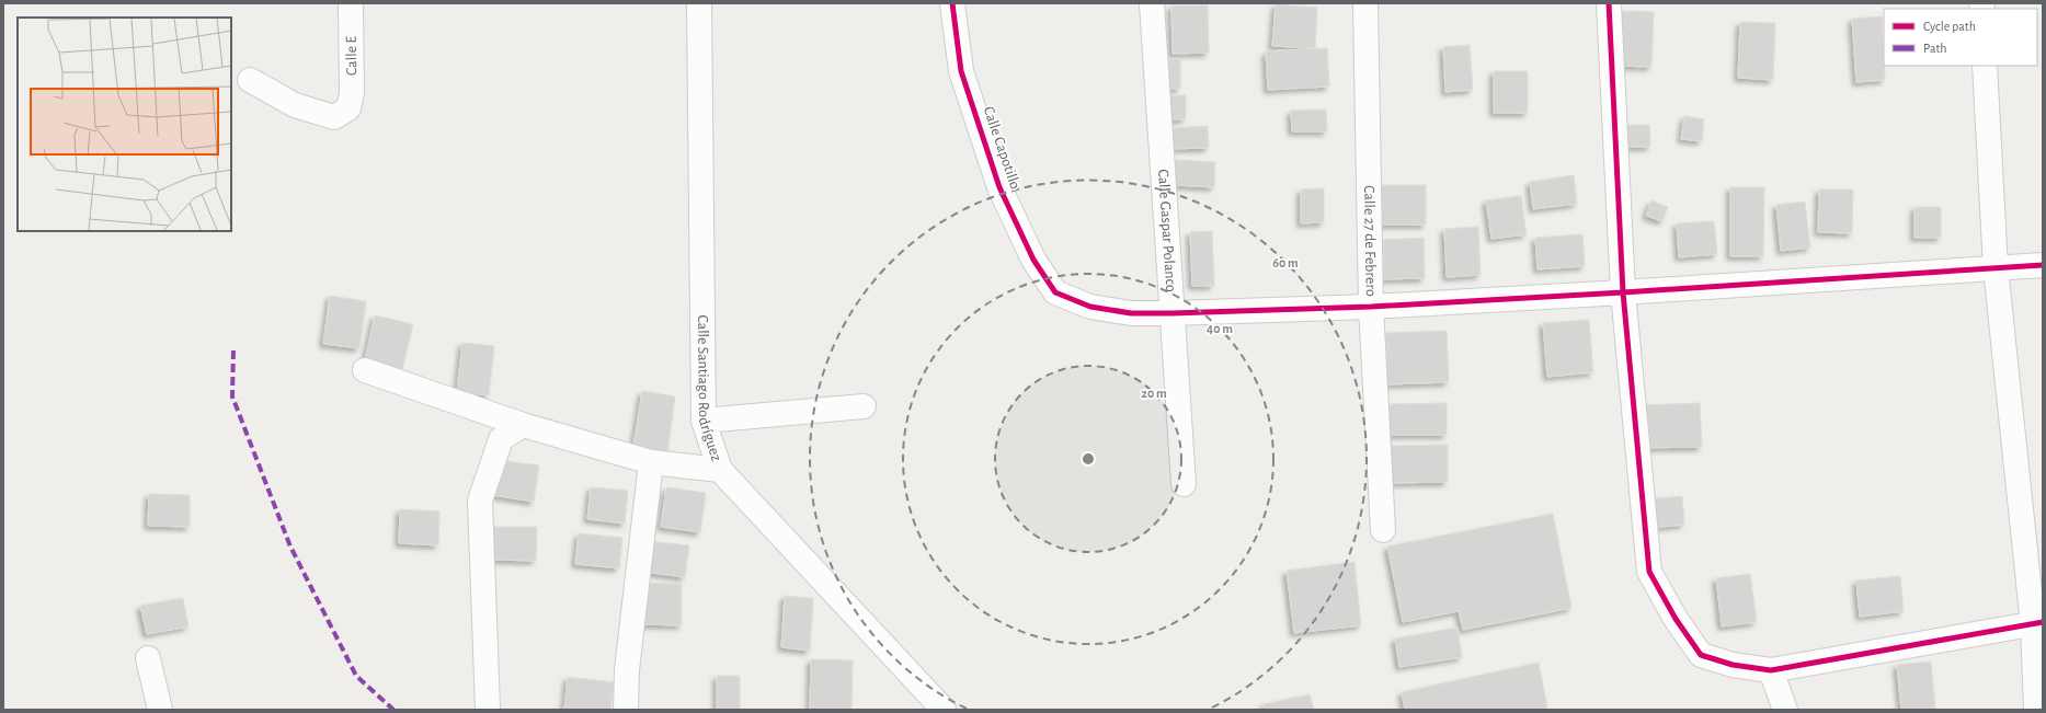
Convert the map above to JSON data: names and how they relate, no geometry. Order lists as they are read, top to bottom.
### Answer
{
  "streets": {
    "street": [
      "Calle E",
      "Calle Capotillo",
      "Calle Gaspar Polanco",
      "Calle 27 de Febrero",
      "Calle Santiago Rodríguez"
    ]
  },
  "crossings": [
    ["Calle Capotillo", "Calle Gaspar Polanco"]
  ],
  "legend": ["Cycle path", "Path"],
  "rings": ["60 m", "40 m", "20 m"]
}
